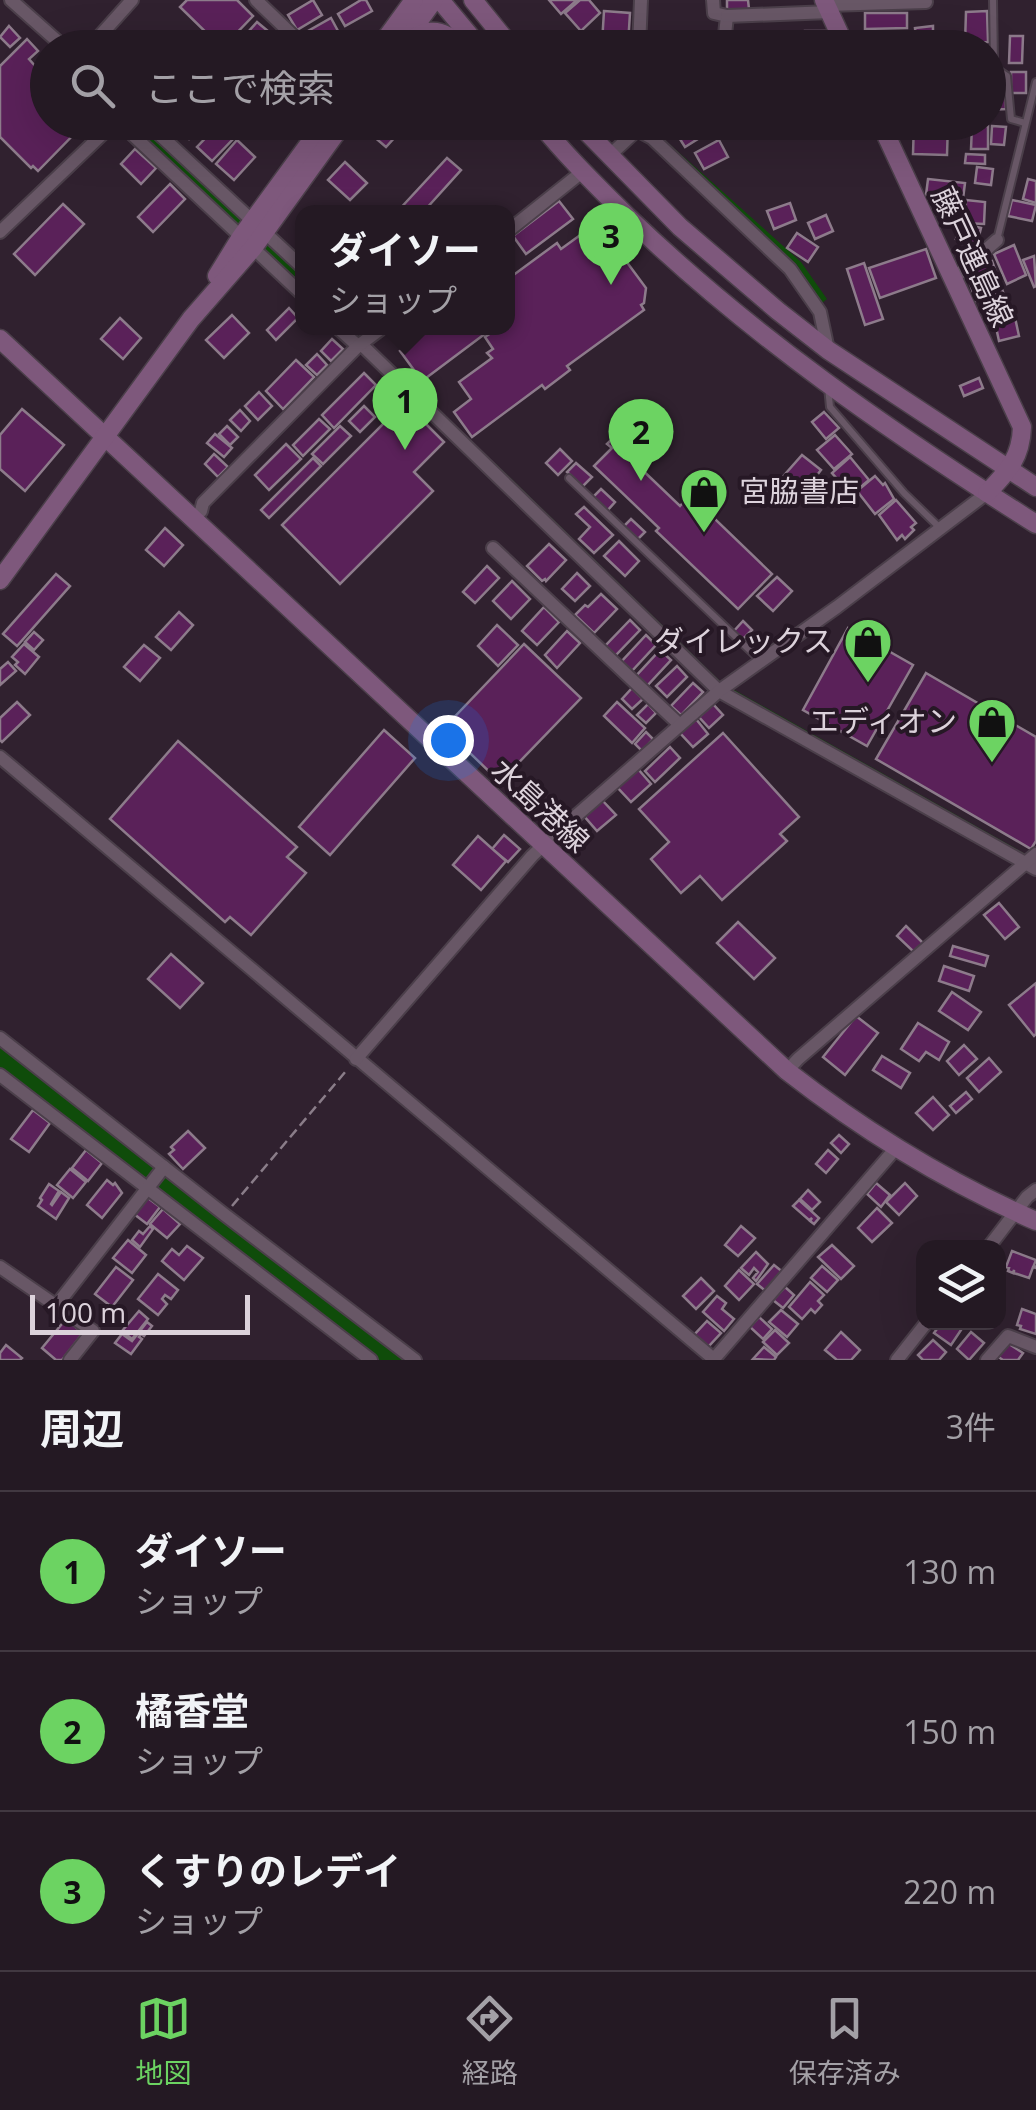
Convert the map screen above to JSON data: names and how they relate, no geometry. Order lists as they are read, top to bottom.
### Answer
{
  "streets": {
    "street": ["藤戸連島線", "水島港線"]
  },
  "places": {
    "shop": ["宮脇書店", "ダイレックス", "エディオン"]
  },
  "scale_bar": "100 m",
  "page": {
    "search": "ここで検索",
    "pins": ["3", "1", "2"],
    "popup": ["ダイソー", "ショップ"],
    "scale": "100 m",
    "heading": ["周辺", "3件"],
    "list": [
      {
        "mark": "1",
        "name": "ダイソー",
        "note": "ショップ",
        "value": "130 m"
      },
      {
        "mark": "2",
        "name": "橘香堂",
        "note": "ショップ",
        "value": "150 m"
      },
      {
        "mark": "3",
        "name": "くすりのレデイ",
        "note": "ショップ",
        "value": "220 m"
      }
    ],
    "nav": ["地図", "経路", "保存済み"]
  }
}
